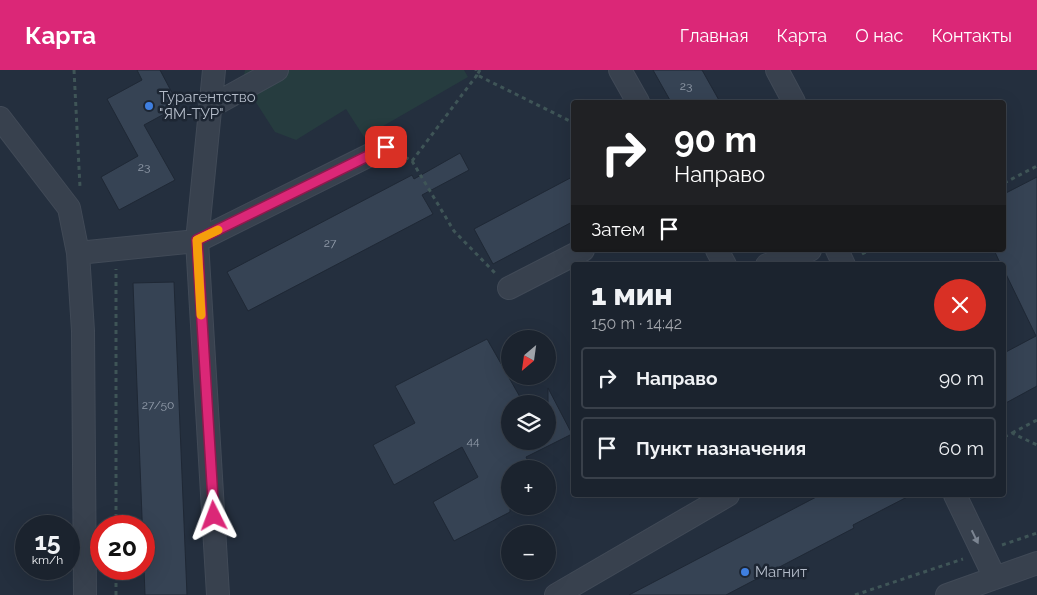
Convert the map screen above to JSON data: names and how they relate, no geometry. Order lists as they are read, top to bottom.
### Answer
{
  "places": ["Турагентство \"ЯМ-ТУР\"", "Магнит"],
  "house_numbers": [
    "23",
    "23",
    "27",
    "27/50",
    "44"
  ],
  "north": "bottom left",
  "page": {
    "header": "Карта",
    "nav": [
      "Главная",
      "Карта",
      "О нас",
      "Контакты"
    ],
    "turn": ["90 m", "Направо"],
    "then": "Затем",
    "heading": ["1 мин", "150 m · 14:42"],
    "map_buttons": ["+", "−"],
    "list": [
      {
        "name": "Направо",
        "value": "90 m"
      },
      {
        "name": "Пункт назначения",
        "value": "60 m"
      }
    ],
    "speed": "15 km/h",
    "limit": "20"
  }
}
